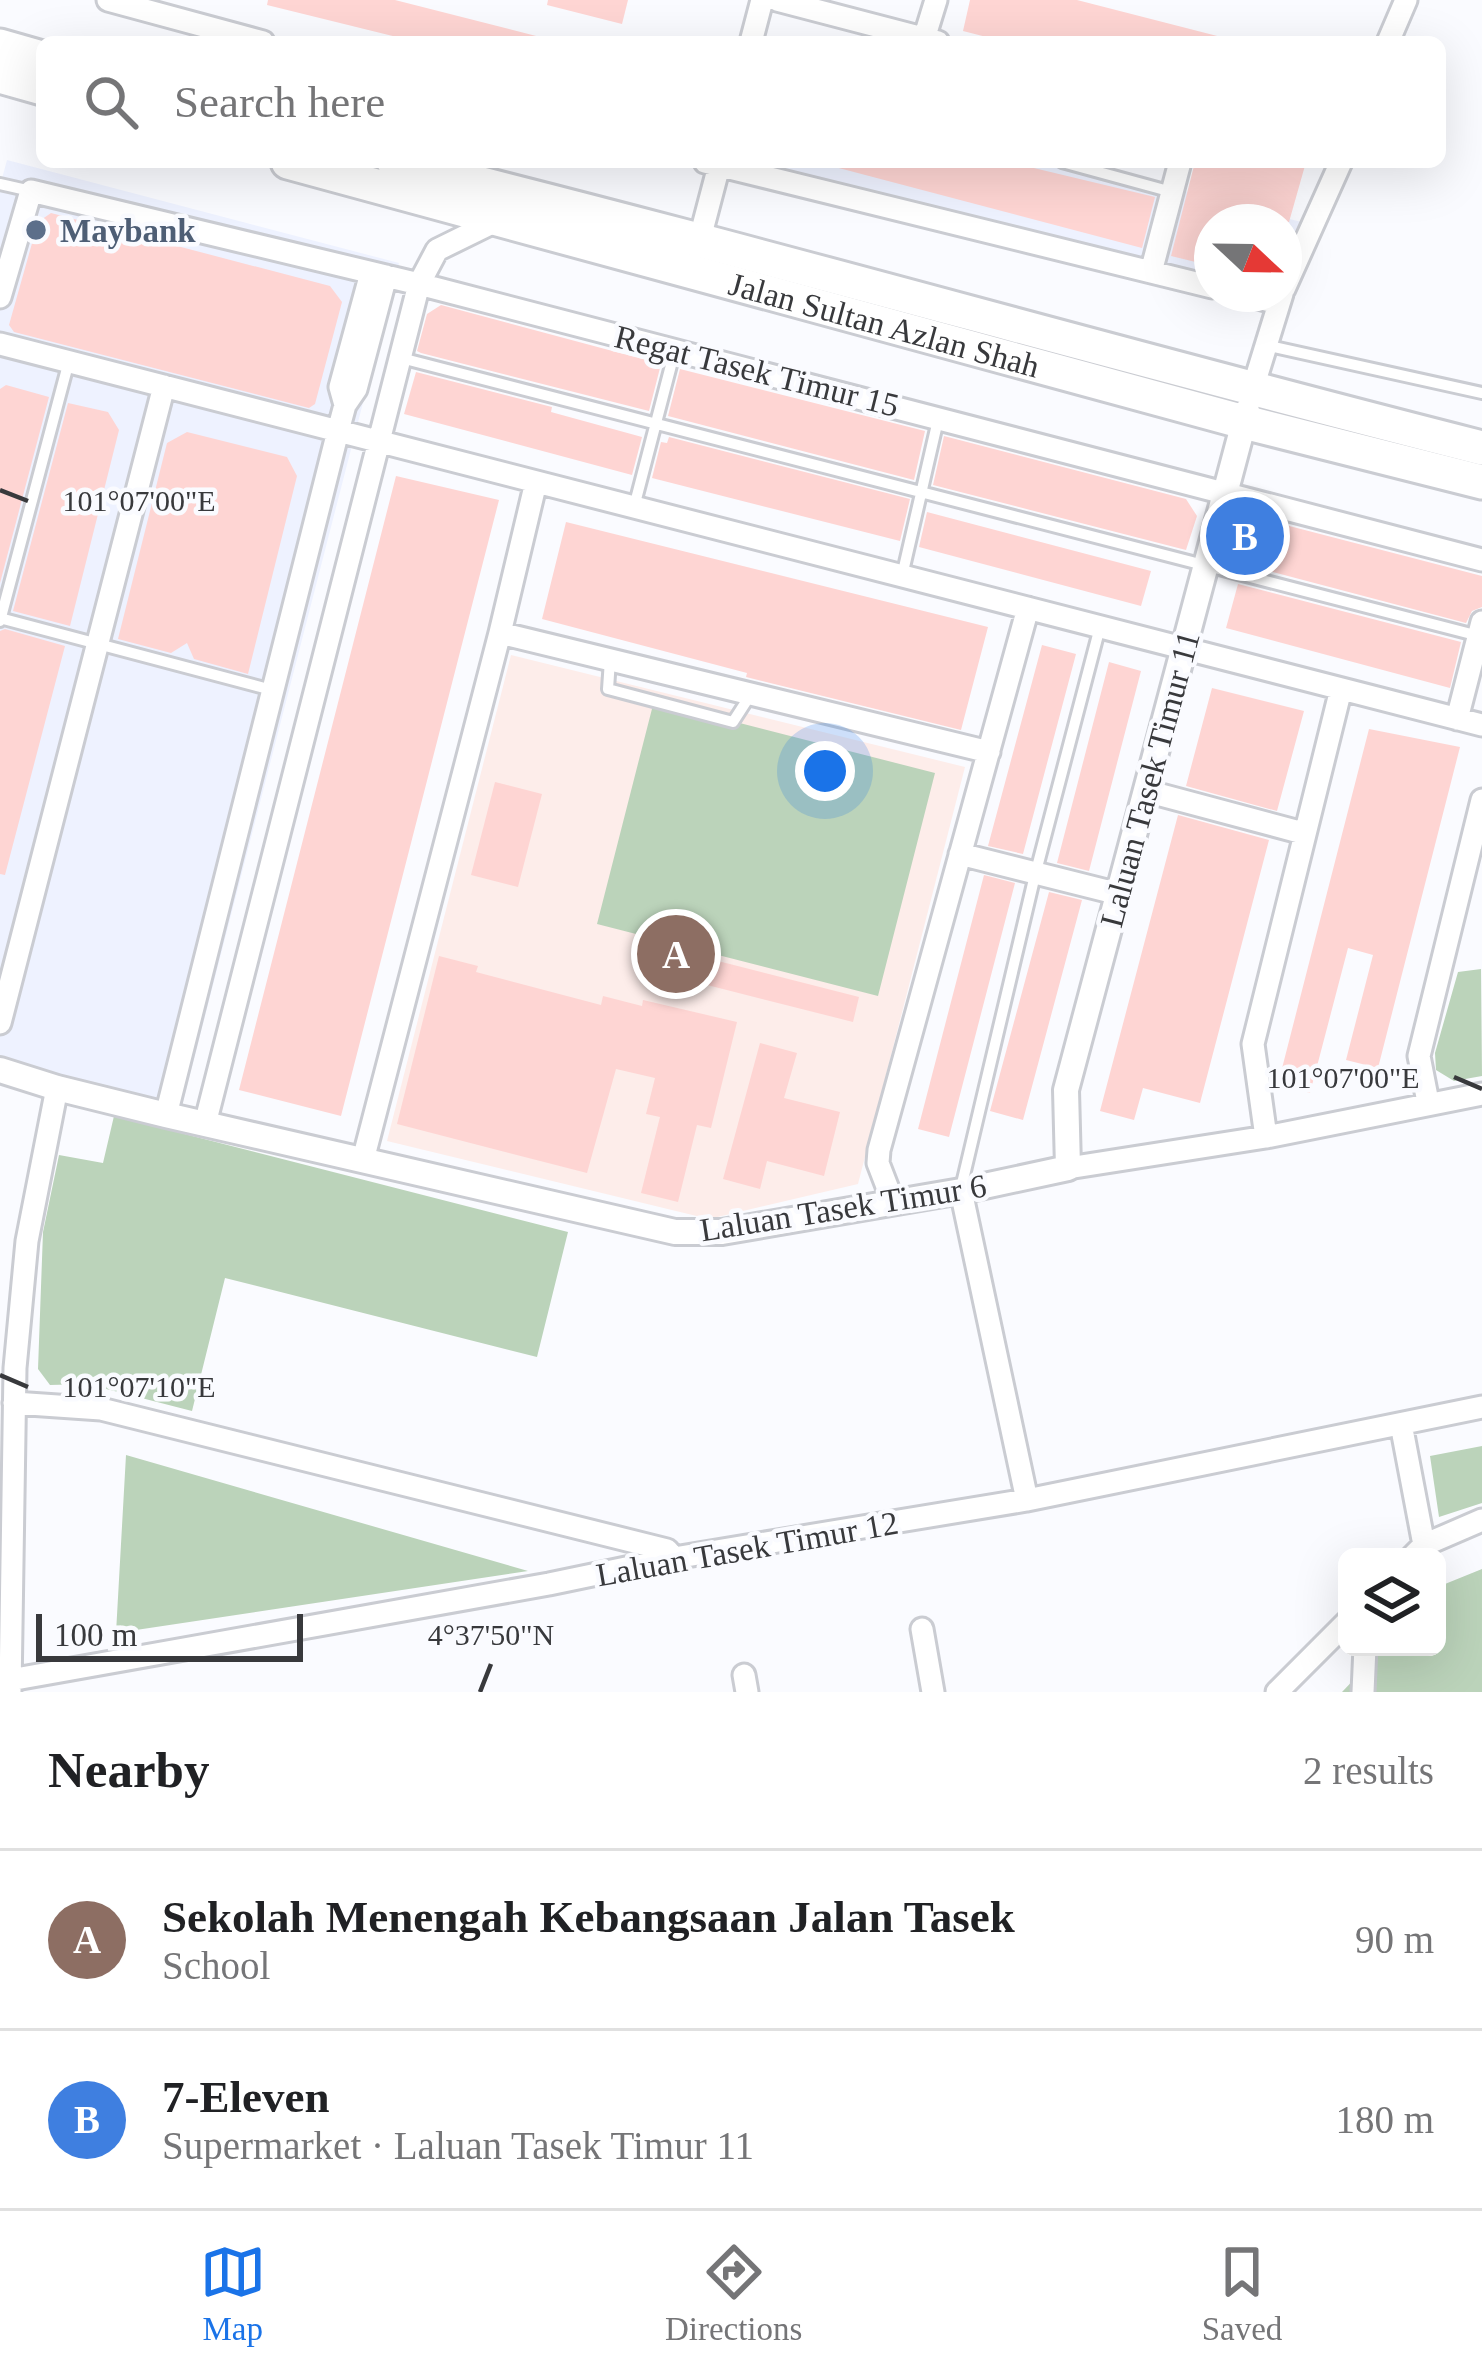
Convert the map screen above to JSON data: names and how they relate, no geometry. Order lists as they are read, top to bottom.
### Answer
{
  "streets": {
    "main road": ["Jalan Sultan Azlan Shah"],
    "street": [
      "Regat Tasek Timur 15",
      "Laluan Tasek Timur 11",
      "Laluan Tasek Timur 6",
      "Laluan Tasek Timur 12"
    ]
  },
  "crossings": [
    ["Jalan Sultan Azlan Shah", "Laluan Tasek Timur 11"],
    ["Regat Tasek Timur 15", "Laluan Tasek Timur 11"],
    ["Laluan Tasek Timur 11", "Laluan Tasek Timur 6"]
  ],
  "places": ["Maybank"],
  "scale_bar": "100 m",
  "north": "right",
  "page": {
    "search": "Search here",
    "pins": ["B", "A"],
    "scale": "100 m",
    "heading": ["Nearby", "2 results"],
    "list": [
      {
        "mark": "A",
        "name": "Sekolah Menengah Kebangsaan Jalan Tasek",
        "note": "School",
        "value": "90 m"
      },
      {
        "mark": "B",
        "name": "7-Eleven",
        "note": "Supermarket · Laluan Tasek Timur 11",
        "value": "180 m"
      }
    ],
    "nav": ["Map", "Directions", "Saved"]
  },
  "coordinates": ["101°07'00\"E", "101°07'10\"E", "4°37'50\"N"]
}
